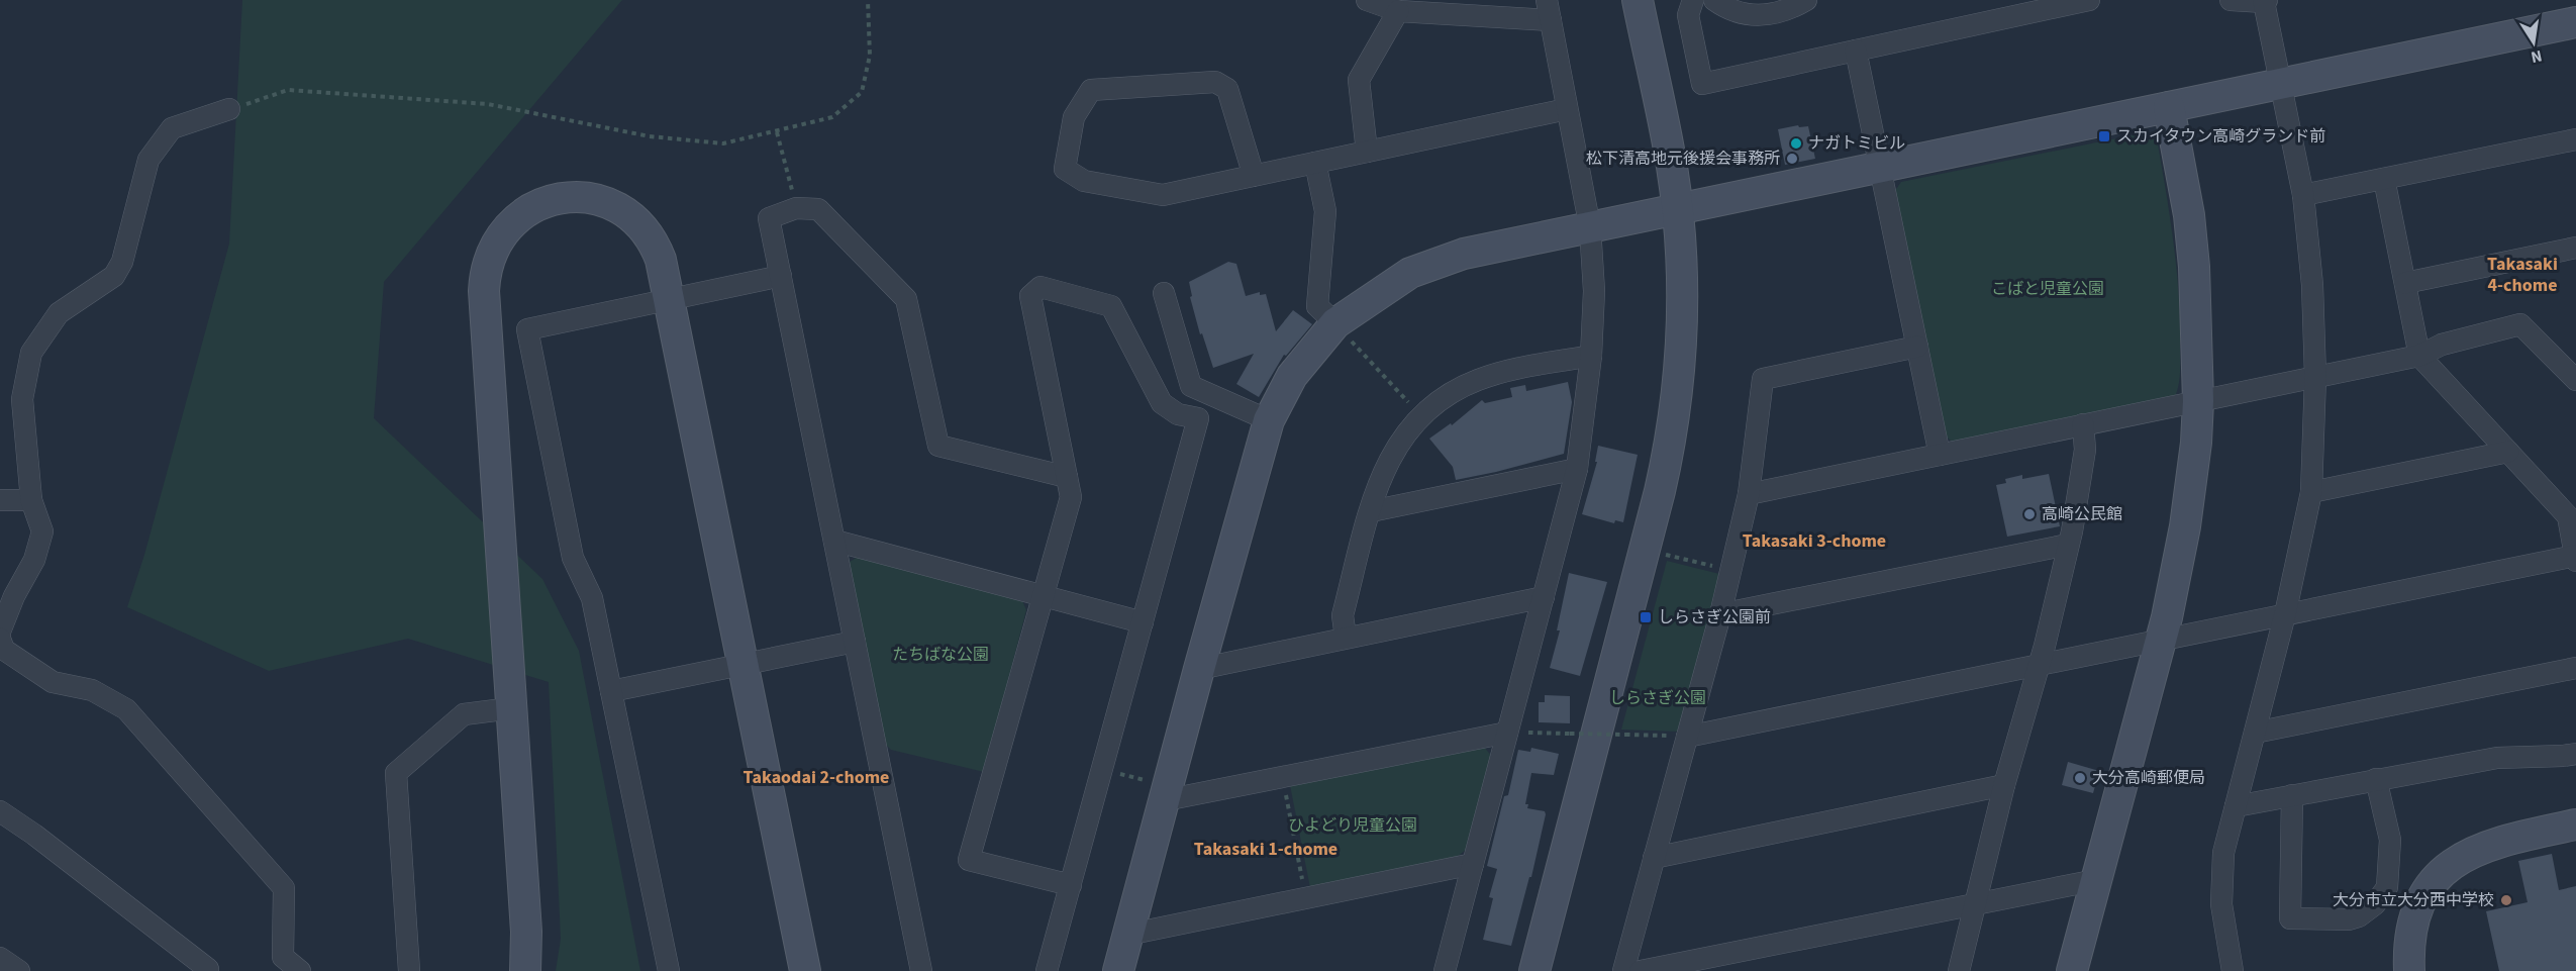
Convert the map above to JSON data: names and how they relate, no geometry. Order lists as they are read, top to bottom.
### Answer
{
  "districts": [
    "Takasaki 4-chome",
    "Takasaki 3-chome",
    "Takaodai 2-chome",
    "Takasaki 1-chome"
  ],
  "parks": [
    "こばと児童公園",
    "たちばな公園",
    "しらさぎ公園",
    "ひよどり児童公園"
  ],
  "places": {
    "transit": ["スカイタウン高崎グランド前", "しらさぎ公園前"],
    "other": [
      "ナガトミビル",
      "松下清高地元後援会事務所",
      "高崎公民館",
      "大分高崎郵便局",
      "大分市立大分西中学校"
    ]
  },
  "north": "bottom"
}
